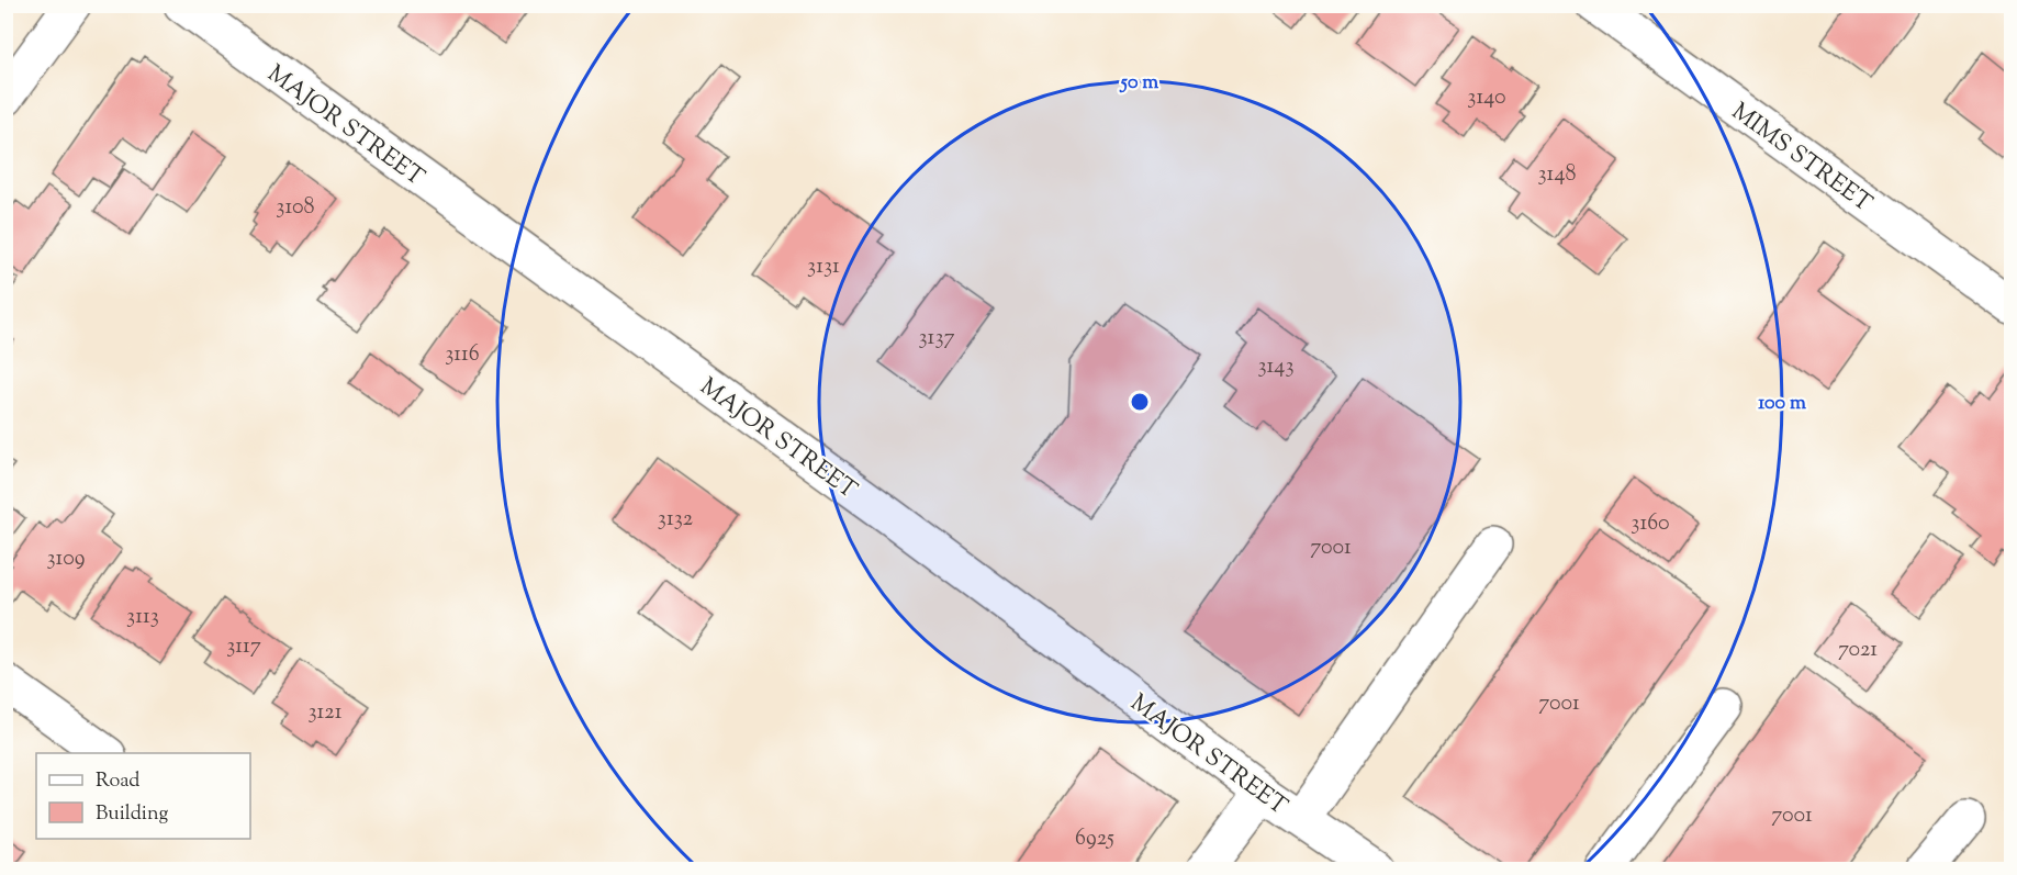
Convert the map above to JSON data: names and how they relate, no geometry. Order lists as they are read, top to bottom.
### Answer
{
  "streets": {
    "street": ["MAJOR STREET", "MIMS STREET"]
  },
  "house_numbers": [
    "3140",
    "3148",
    "3108",
    "3131",
    "3137",
    "3116",
    "3143",
    "3132",
    "3160",
    "7001",
    "3109",
    "3113",
    "3117",
    "7021",
    "7001",
    "3121",
    "7001",
    "6925"
  ],
  "legend": ["Road", "Building"],
  "rings": ["50 m", "100 m"]
}
